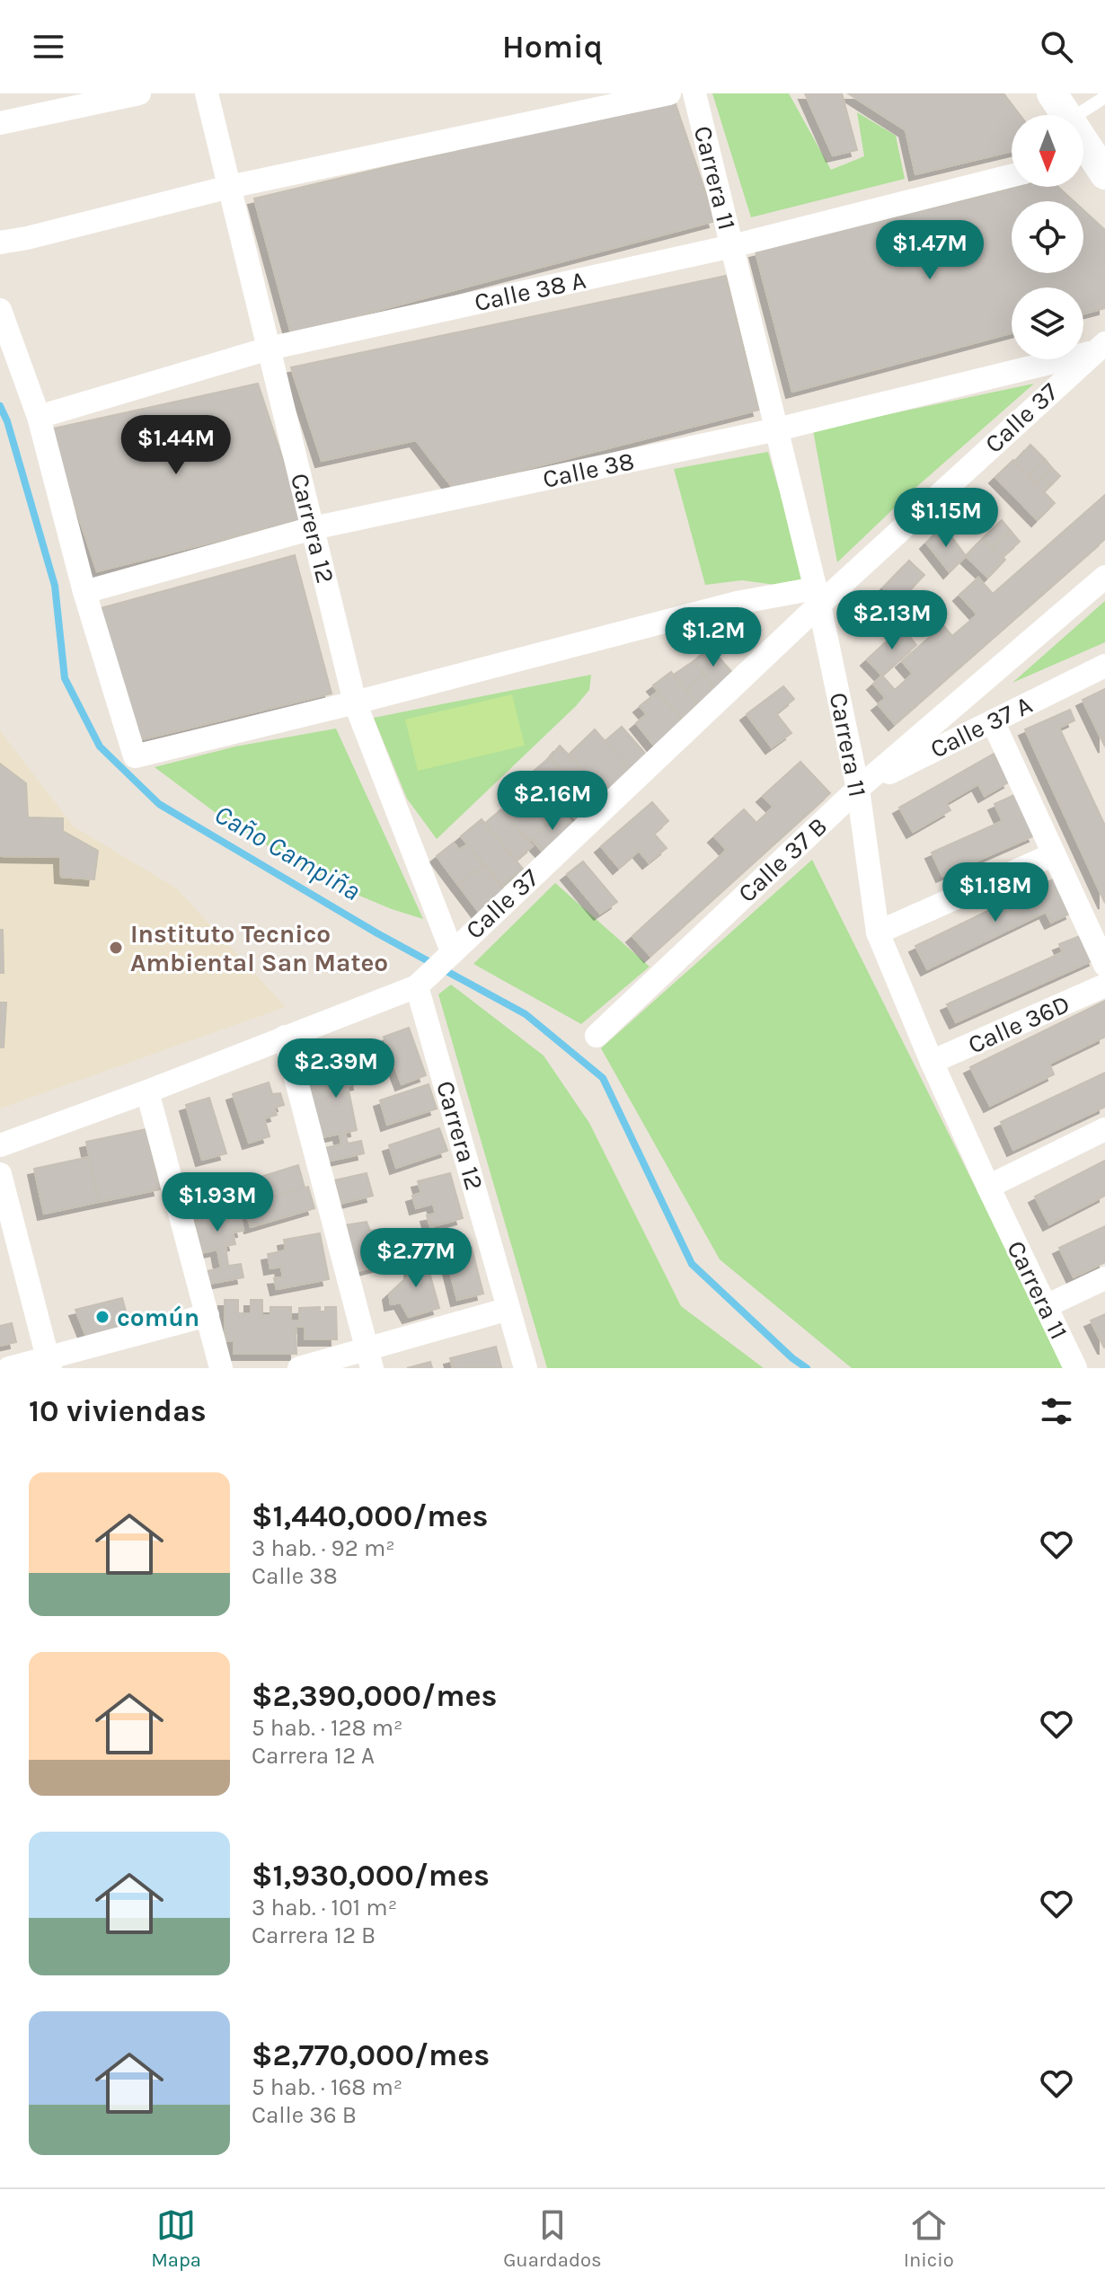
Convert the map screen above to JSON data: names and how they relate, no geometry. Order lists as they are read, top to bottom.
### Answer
{
  "streets": {
    "street": [
      "Carrera 11",
      "Calle 38 A",
      "Calle 37",
      "Calle 38",
      "Carrera 12",
      "Calle 37 A",
      "Calle 37 B",
      "Calle 36D"
    ]
  },
  "crossings": [
    ["Carrera 11", "Calle 38 A"],
    ["Carrera 11", "Calle 37"],
    ["Carrera 11", "Calle 38"],
    ["Carrera 11", "Calle 37 A"],
    ["Carrera 11", "Calle 37 B"],
    ["Carrera 11", "Calle 36D"],
    ["Calle 38 A", "Carrera 12"],
    ["Calle 37", "Calle 38"],
    ["Calle 37", "Carrera 12"],
    ["Calle 38", "Carrera 12"],
    ["Calle 37 A", "Calle 37 B"]
  ],
  "water": ["Caño Campiña"],
  "places": ["Instituto Tecnico Ambiental San Mateo", "común"],
  "north": "bottom",
  "page": {
    "header": "Homiq",
    "price": [
      "$1.47M",
      "$1.44M",
      "$1.15M",
      "$2.13M",
      "$1.2M",
      "$2.16M",
      "$1.18M",
      "$2.39M",
      "$1.93M",
      "$2.77M"
    ],
    "heading": "10 viviendas",
    "list": [
      {
        "name": "$1,440,000/mes",
        "note": "3 hab. · 92 m² · Calle 38"
      },
      {
        "name": "$2,390,000/mes",
        "note": "5 hab. · 128 m² · Carrera 12 A"
      },
      {
        "name": "$1,930,000/mes",
        "note": "3 hab. · 101 m² · Carrera 12 B"
      },
      {
        "name": "$2,770,000/mes",
        "note": "5 hab. · 168 m² · Calle 36 B"
      }
    ],
    "tabs": ["Mapa", "Guardados", "Inicio"]
  }
}
